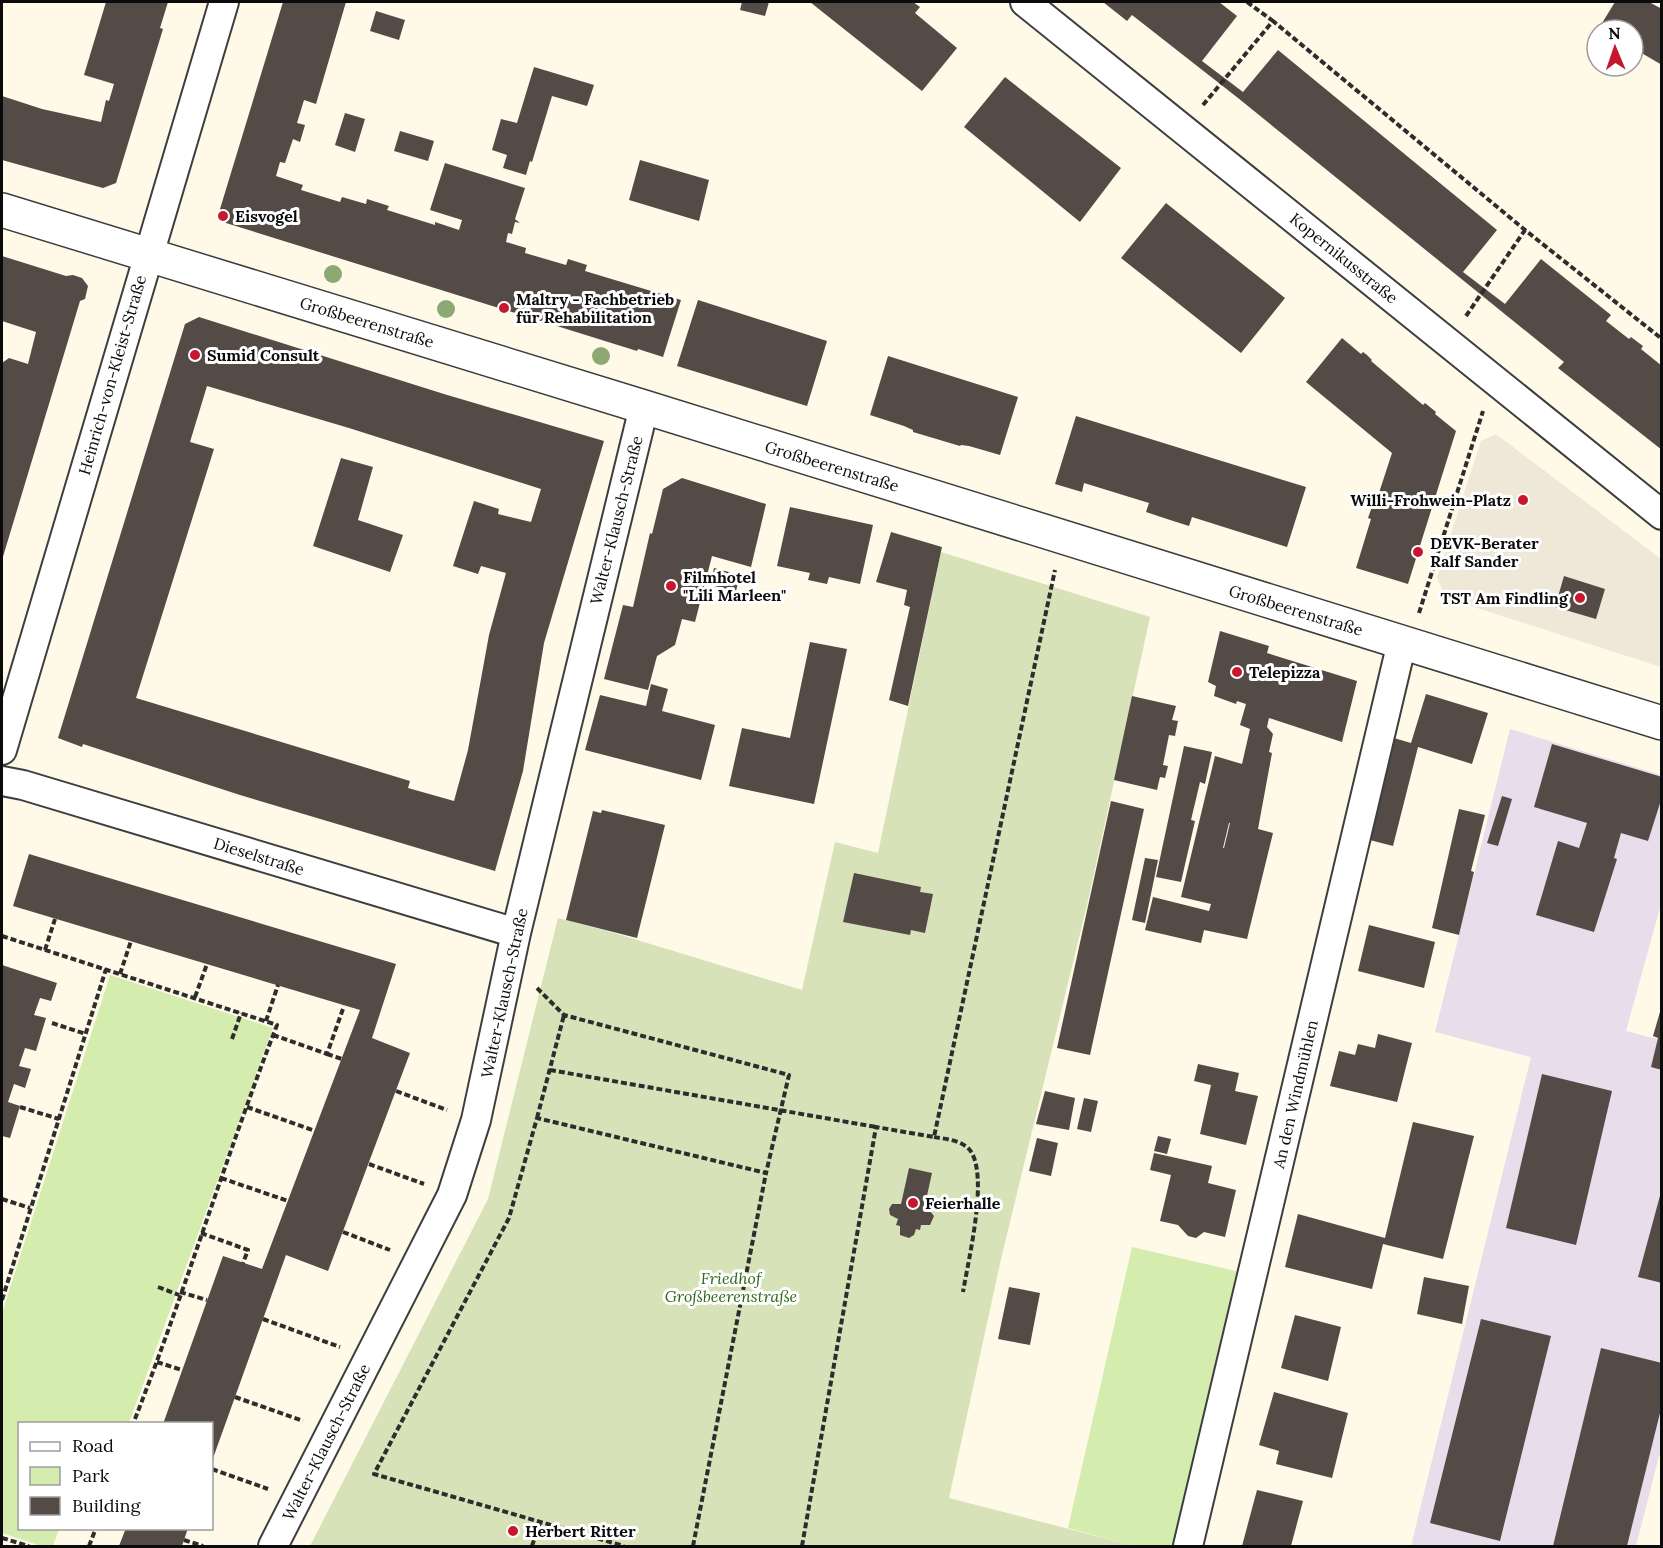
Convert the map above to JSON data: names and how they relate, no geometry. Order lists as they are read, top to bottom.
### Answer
{
  "streets": {
    "street": [
      "Kopernikusstraße",
      "Großbeerenstraße",
      "Heinrich-von-Kleist-Straße",
      "Walter-Klausch-Straße",
      "Dieselstraße",
      "An den Windmühlen"
    ]
  },
  "crossings": [
    ["Großbeerenstraße", "Heinrich-von-Kleist-Straße"],
    ["Großbeerenstraße", "Walter-Klausch-Straße"],
    ["Großbeerenstraße", "An den Windmühlen"],
    ["Walter-Klausch-Straße", "Dieselstraße"]
  ],
  "parks": ["Friedhof Großbeerenstraße"],
  "places": [
    "Eisvogel",
    "Maltry - Fachbetrieb für Rehabilitation",
    "Sumid Consult",
    "Willi-Frohwein-Platz",
    "DEVK-Berater Ralf Sander",
    "Filmhotel \"Lili Marleen\"",
    "TST Am Findling",
    "Telepizza",
    "Feierhalle",
    "Herbert Ritter"
  ],
  "legend": ["Road", "Park", "Building"],
  "north": "top"
}
